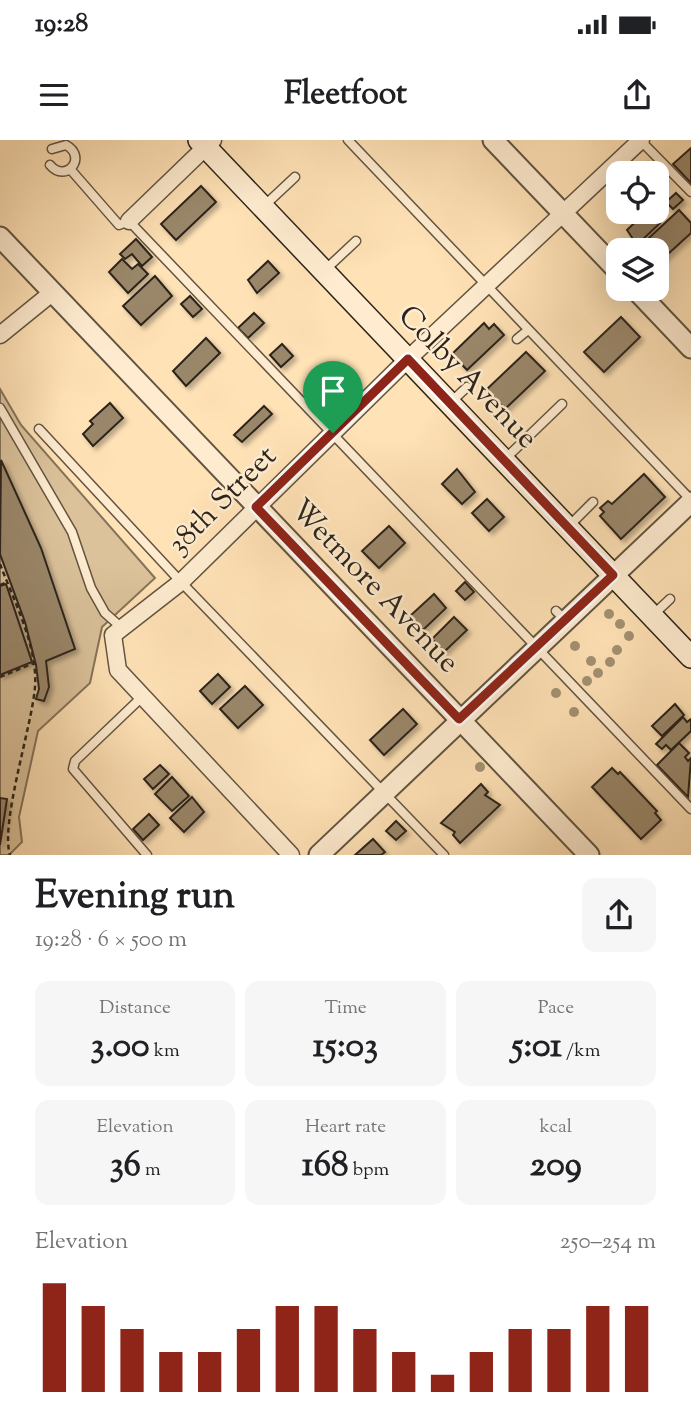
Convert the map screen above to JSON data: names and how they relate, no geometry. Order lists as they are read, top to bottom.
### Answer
{
  "streets": {
    "main road": ["Colby Avenue"],
    "street": ["38th Street", "Wetmore Avenue"]
  },
  "crossings": [
    ["Colby Avenue", "38th Street"],
    ["38th Street", "Wetmore Avenue"]
  ],
  "page": {
    "status": "19:28",
    "header": "Fleetfoot",
    "heading": ["Evening run", "19:28 · 6 × 500 m"],
    "stats": [
      ["Distance", "3.00 km"],
      ["Time", "15:03"],
      ["Pace", "5:01 /km"],
      ["Elevation", "36 m"],
      ["Heart rate", "168 bpm"],
      ["kcal", "209"]
    ],
    "chart": ["Elevation", "250–254 m"]
  }
}
